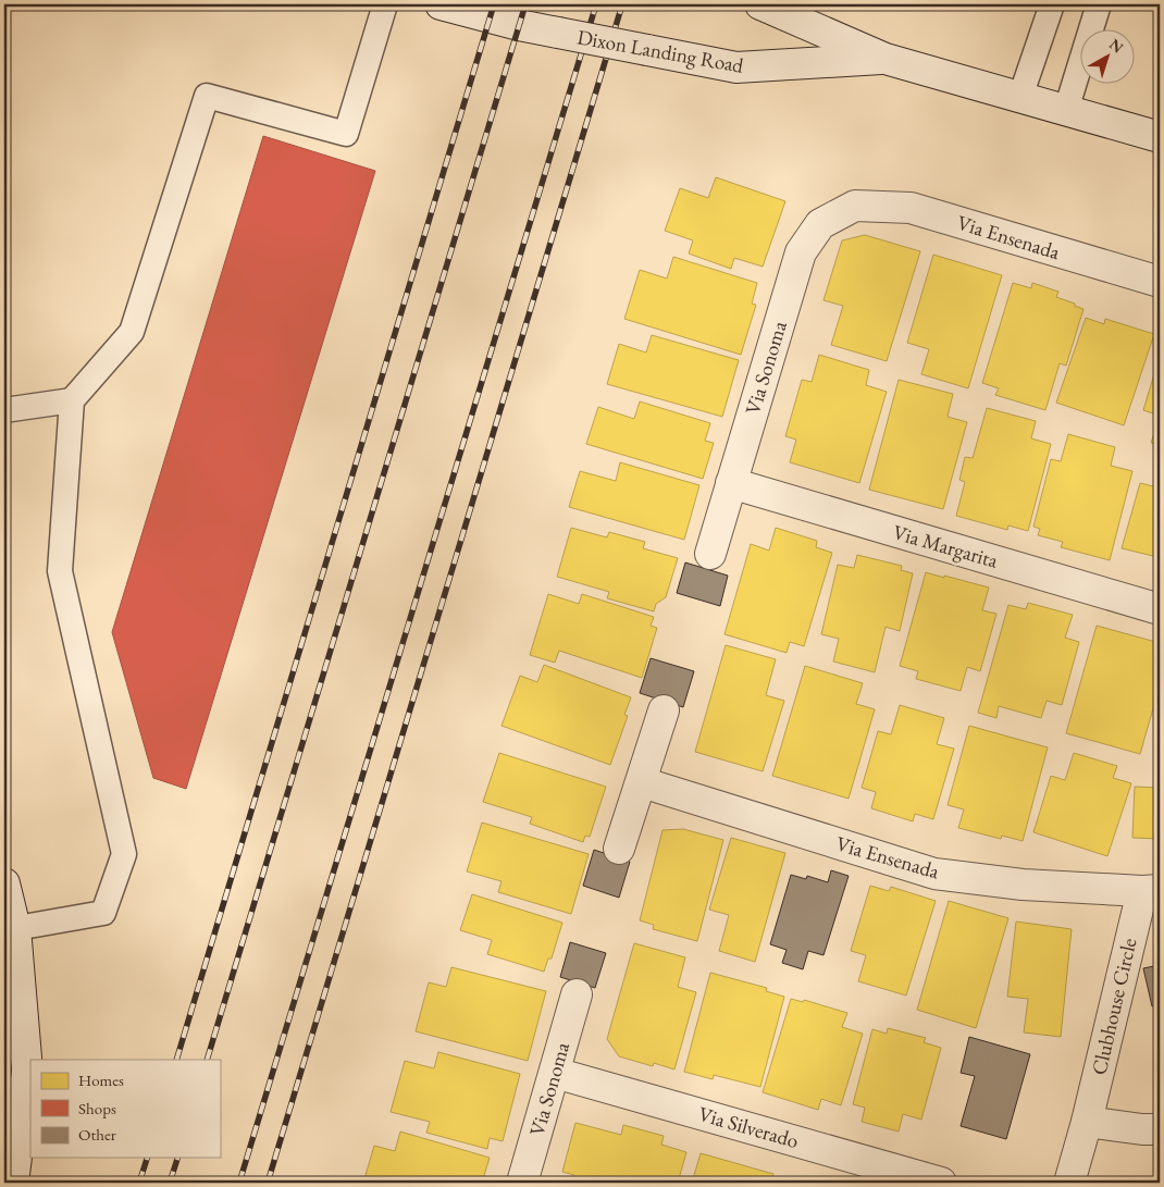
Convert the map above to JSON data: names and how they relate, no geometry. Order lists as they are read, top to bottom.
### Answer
{
  "streets": {
    "street": [
      "Dixon Landing Road",
      "Via Ensenada",
      "Via Sonoma",
      "Via Margarita",
      "Clubhouse Circle",
      "Via Silverado"
    ]
  },
  "crossings": [
    ["Via Ensenada", "Via Sonoma"],
    ["Via Ensenada", "Clubhouse Circle"],
    ["Via Sonoma", "Via Margarita"],
    ["Via Sonoma", "Via Silverado"]
  ],
  "legend": ["Homes", "Shops", "Other"],
  "north": "top right"
}
